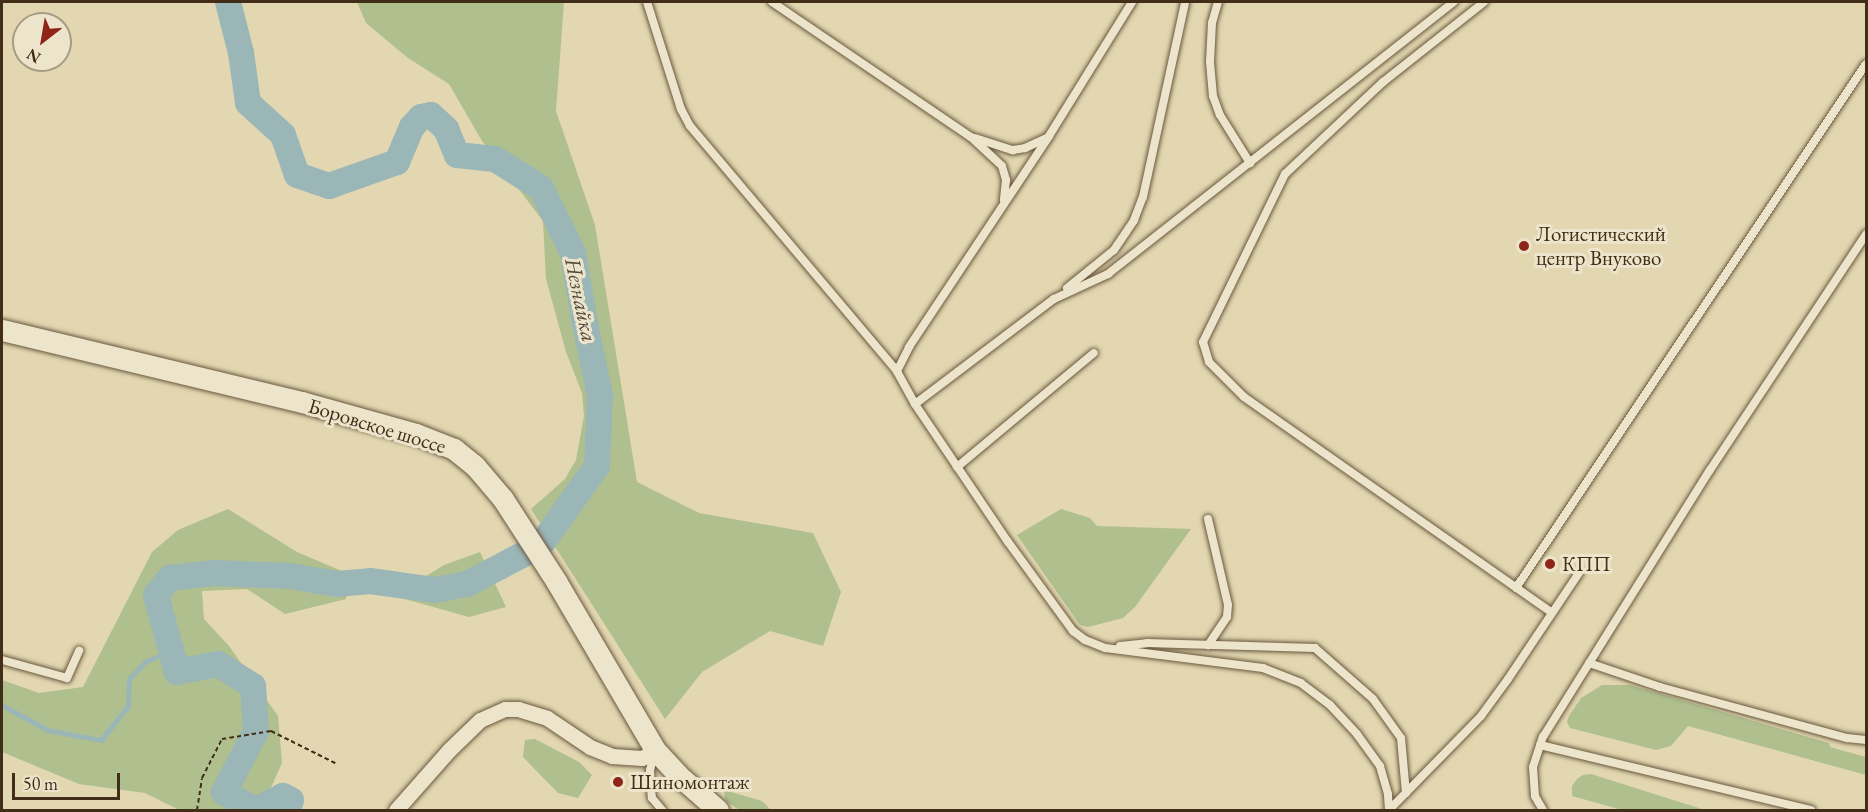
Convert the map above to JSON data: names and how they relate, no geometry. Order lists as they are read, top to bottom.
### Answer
{
  "streets": {
    "main road": ["Боровское шоссе"]
  },
  "water": ["Незнайка"],
  "places": ["Логистический центр Внуково", "КПП", "Шиномонтаж"],
  "scale_bar": "50 m",
  "north": "bottom left"
}
